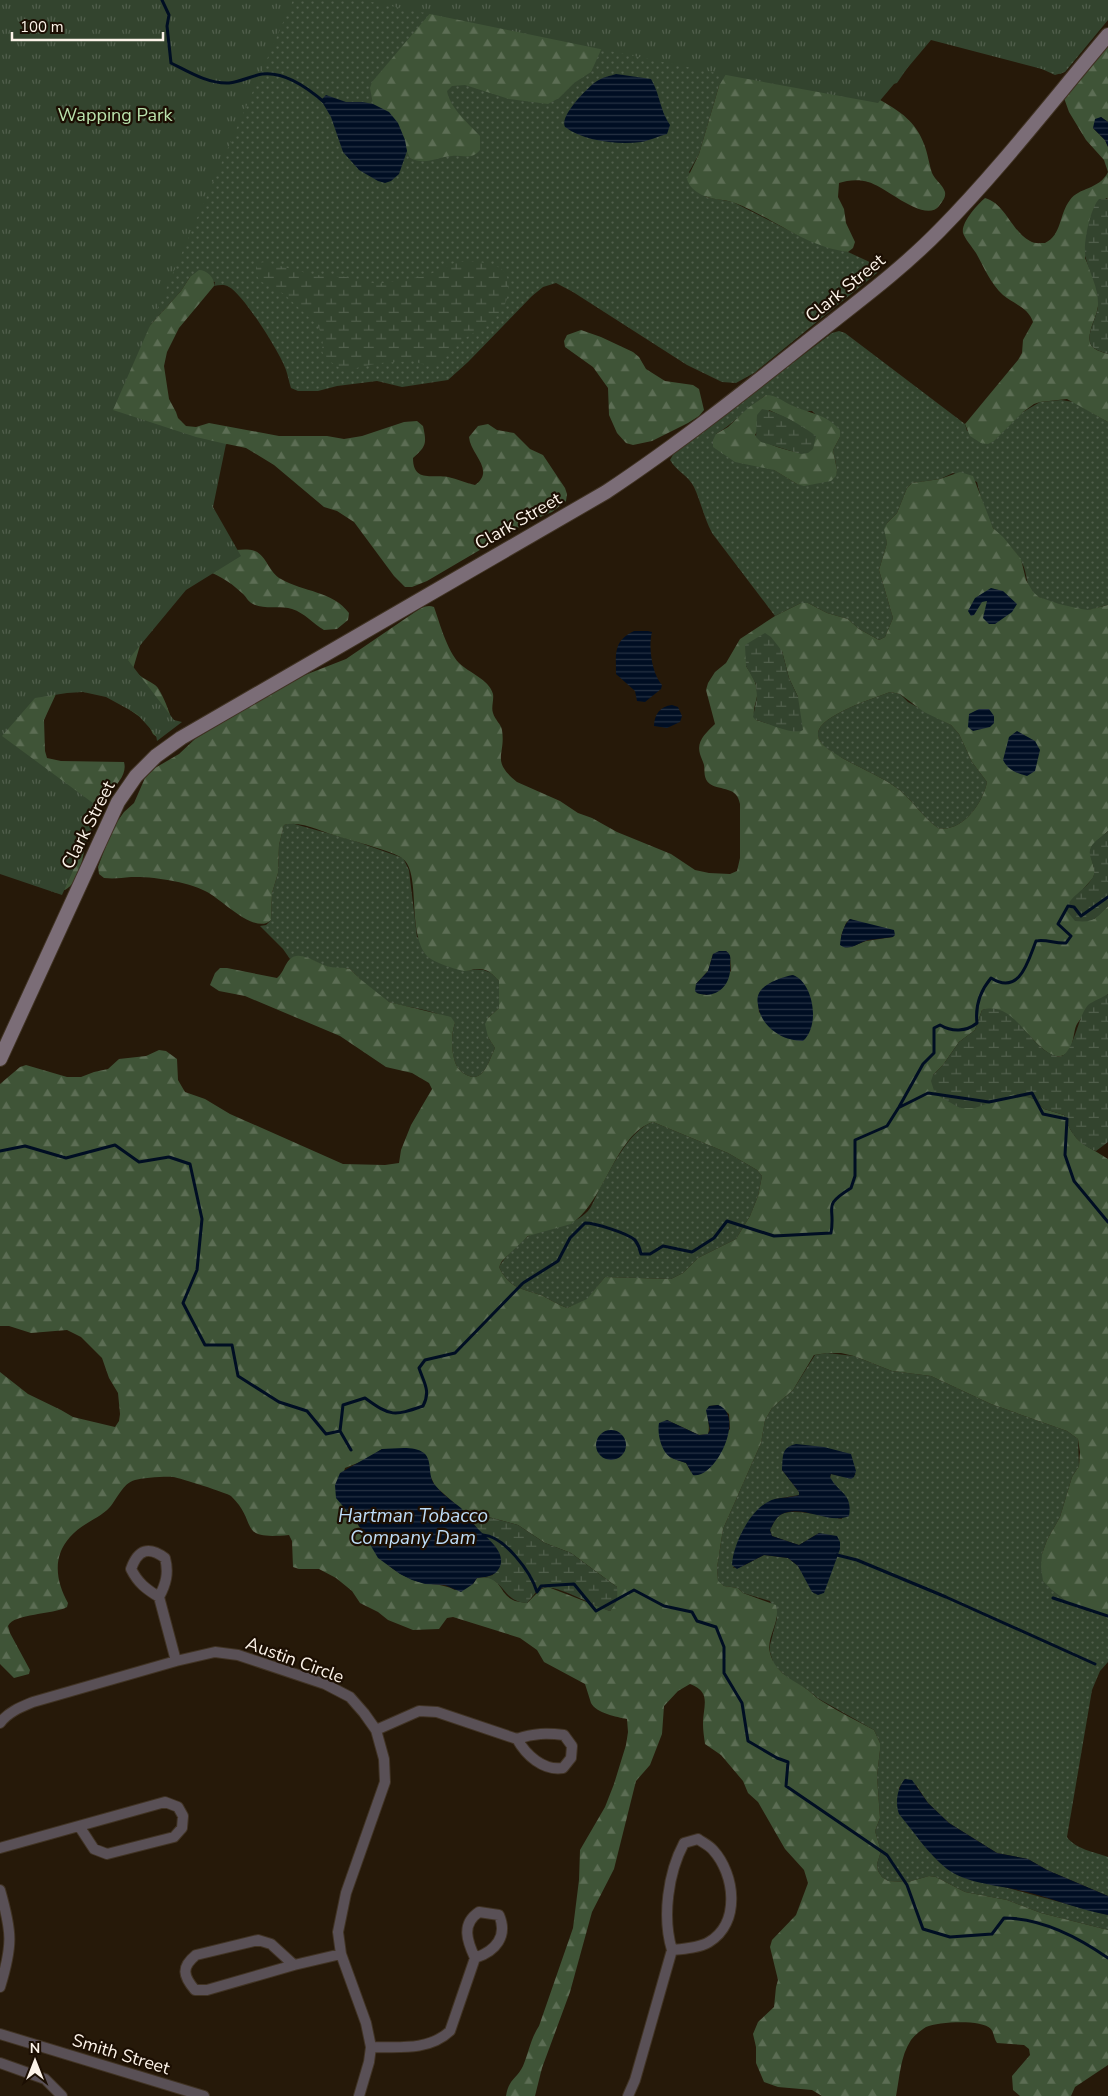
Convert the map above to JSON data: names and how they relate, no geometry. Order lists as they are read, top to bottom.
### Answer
{
  "streets": {
    "main road": ["Clark Street"],
    "street": ["Austin Circle", "Smith Street"]
  },
  "water": ["Hartman Tobacco Company Dam"],
  "parks": ["Wapping Park"],
  "scale_bar": "100 m",
  "north": "top"
}
